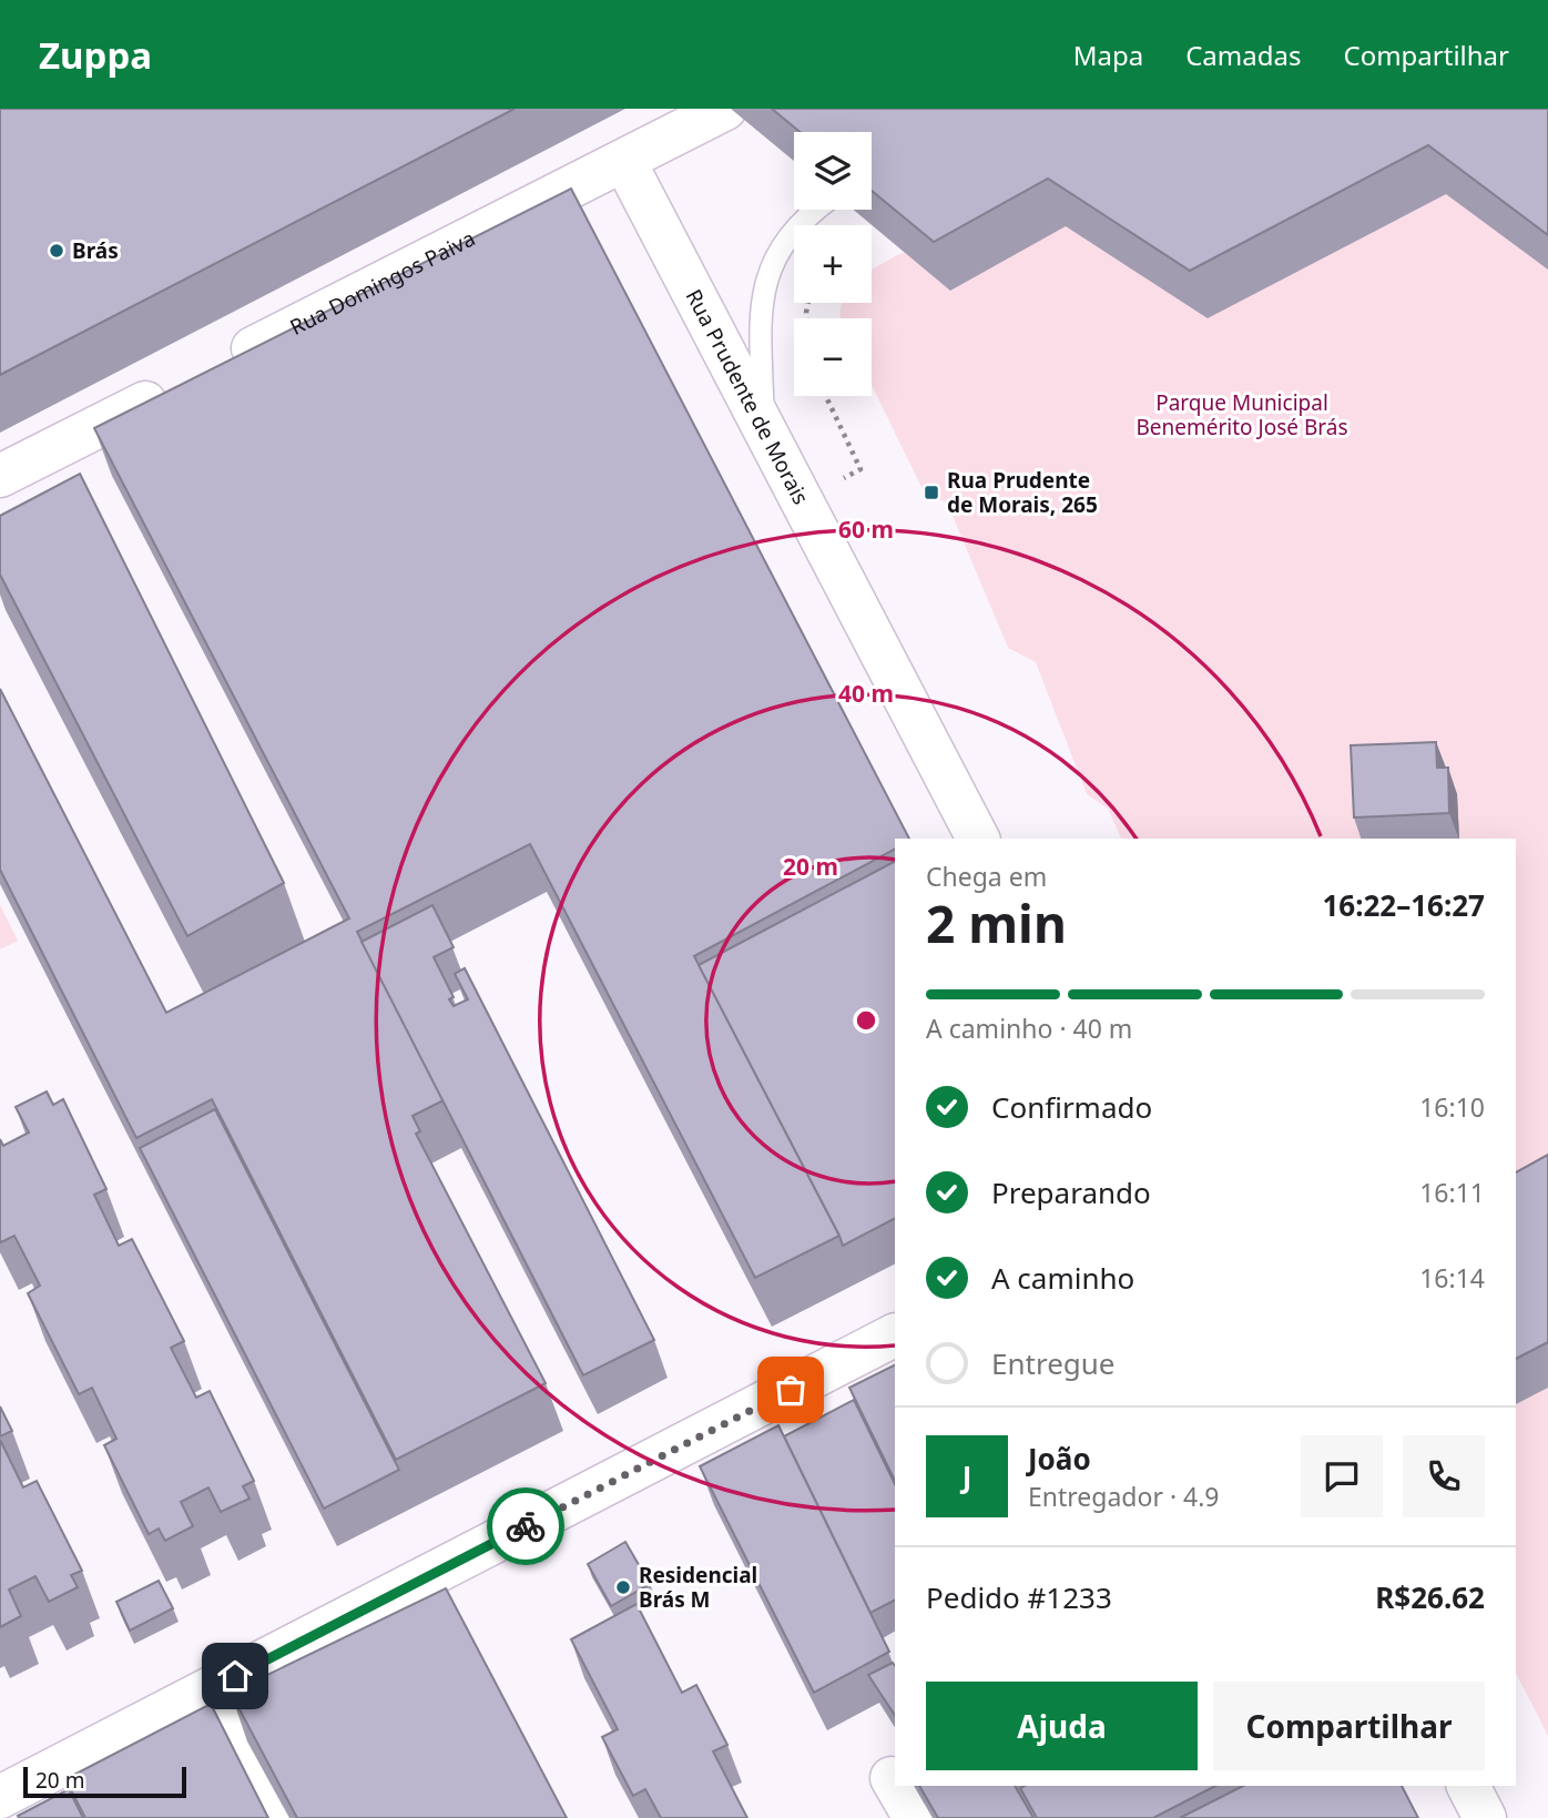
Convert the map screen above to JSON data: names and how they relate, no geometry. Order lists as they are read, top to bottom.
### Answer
{
  "streets": {
    "street": ["Rua Domingos Paiva", "Rua Prudente de Morais"]
  },
  "crossings": [
    ["Rua Domingos Paiva", "Rua Prudente de Morais"]
  ],
  "parks": ["Parque Municipal Benemérito José Brás"],
  "places": {
    "other": ["Brás", "Residencial Brás M"],
    "transit": ["Rua Prudente de Morais, 265"]
  },
  "scale_bar": "20 m",
  "page": {
    "header": "Zuppa",
    "nav": ["Mapa", "Camadas", "Compartilhar"],
    "map_buttons": ["+", "−"],
    "heading": ["2 min", "Chega em", "16:22–16:27"],
    "panel": [
      "João",
      "Entregador · 4.9",
      "Pedido #1233",
      "R$26.62"
    ],
    "bar": "A caminho · 40 m",
    "list": [
      ["Confirmado", "16:10"],
      ["Preparando", "16:11"],
      ["A caminho", "16:14"],
      "Entregue"
    ],
    "round": "J",
    "buttons": ["Ajuda", "Compartilhar"],
    "scale": "20 m"
  },
  "rings": ["60 m", "40 m", "20 m"]
}
